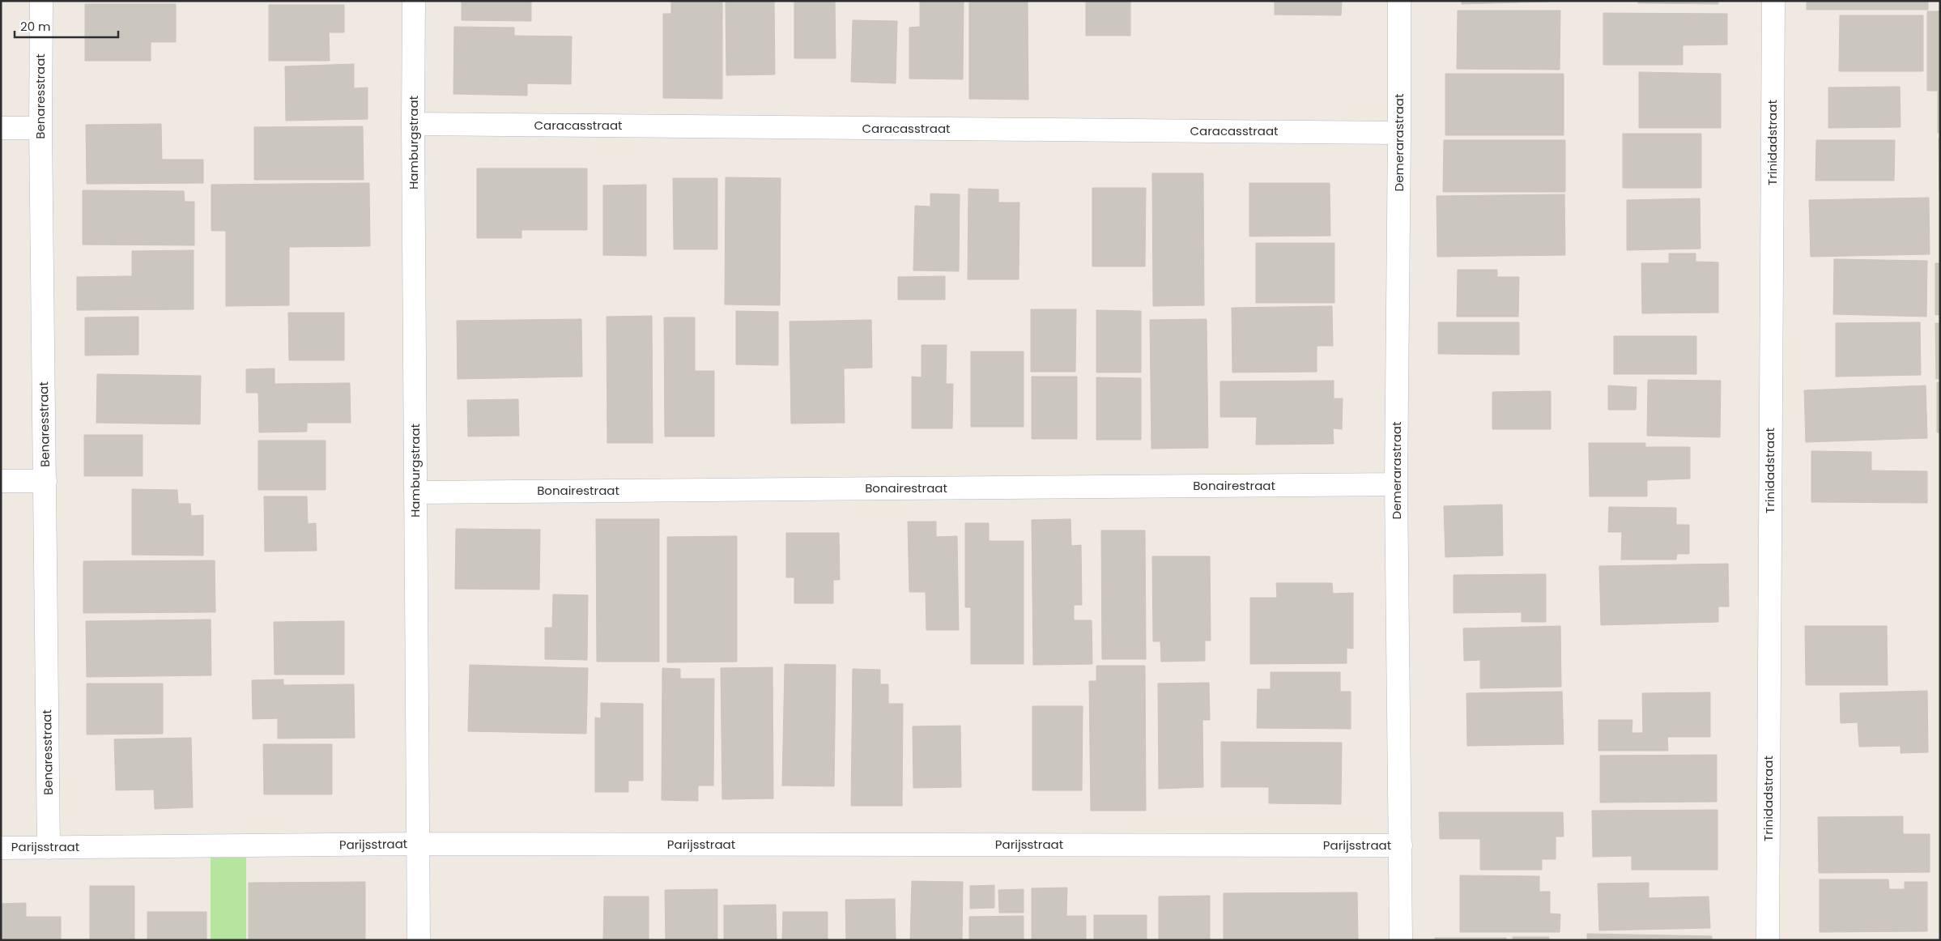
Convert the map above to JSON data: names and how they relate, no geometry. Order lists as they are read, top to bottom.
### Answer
{
  "streets": {
    "street": [
      "Benaresstraat",
      "Caracasstraat",
      "Hamburgstraat",
      "Demerarastraat",
      "Trinidadstraat",
      "Bonairestraat",
      "Parijsstraat"
    ]
  },
  "crossings": [
    ["Benaresstraat", "Parijsstraat"],
    ["Caracasstraat", "Hamburgstraat"],
    ["Caracasstraat", "Demerarastraat"],
    ["Hamburgstraat", "Bonairestraat"],
    ["Hamburgstraat", "Parijsstraat"],
    ["Demerarastraat", "Bonairestraat"],
    ["Demerarastraat", "Parijsstraat"]
  ],
  "scale_bar": "20 m"
}
